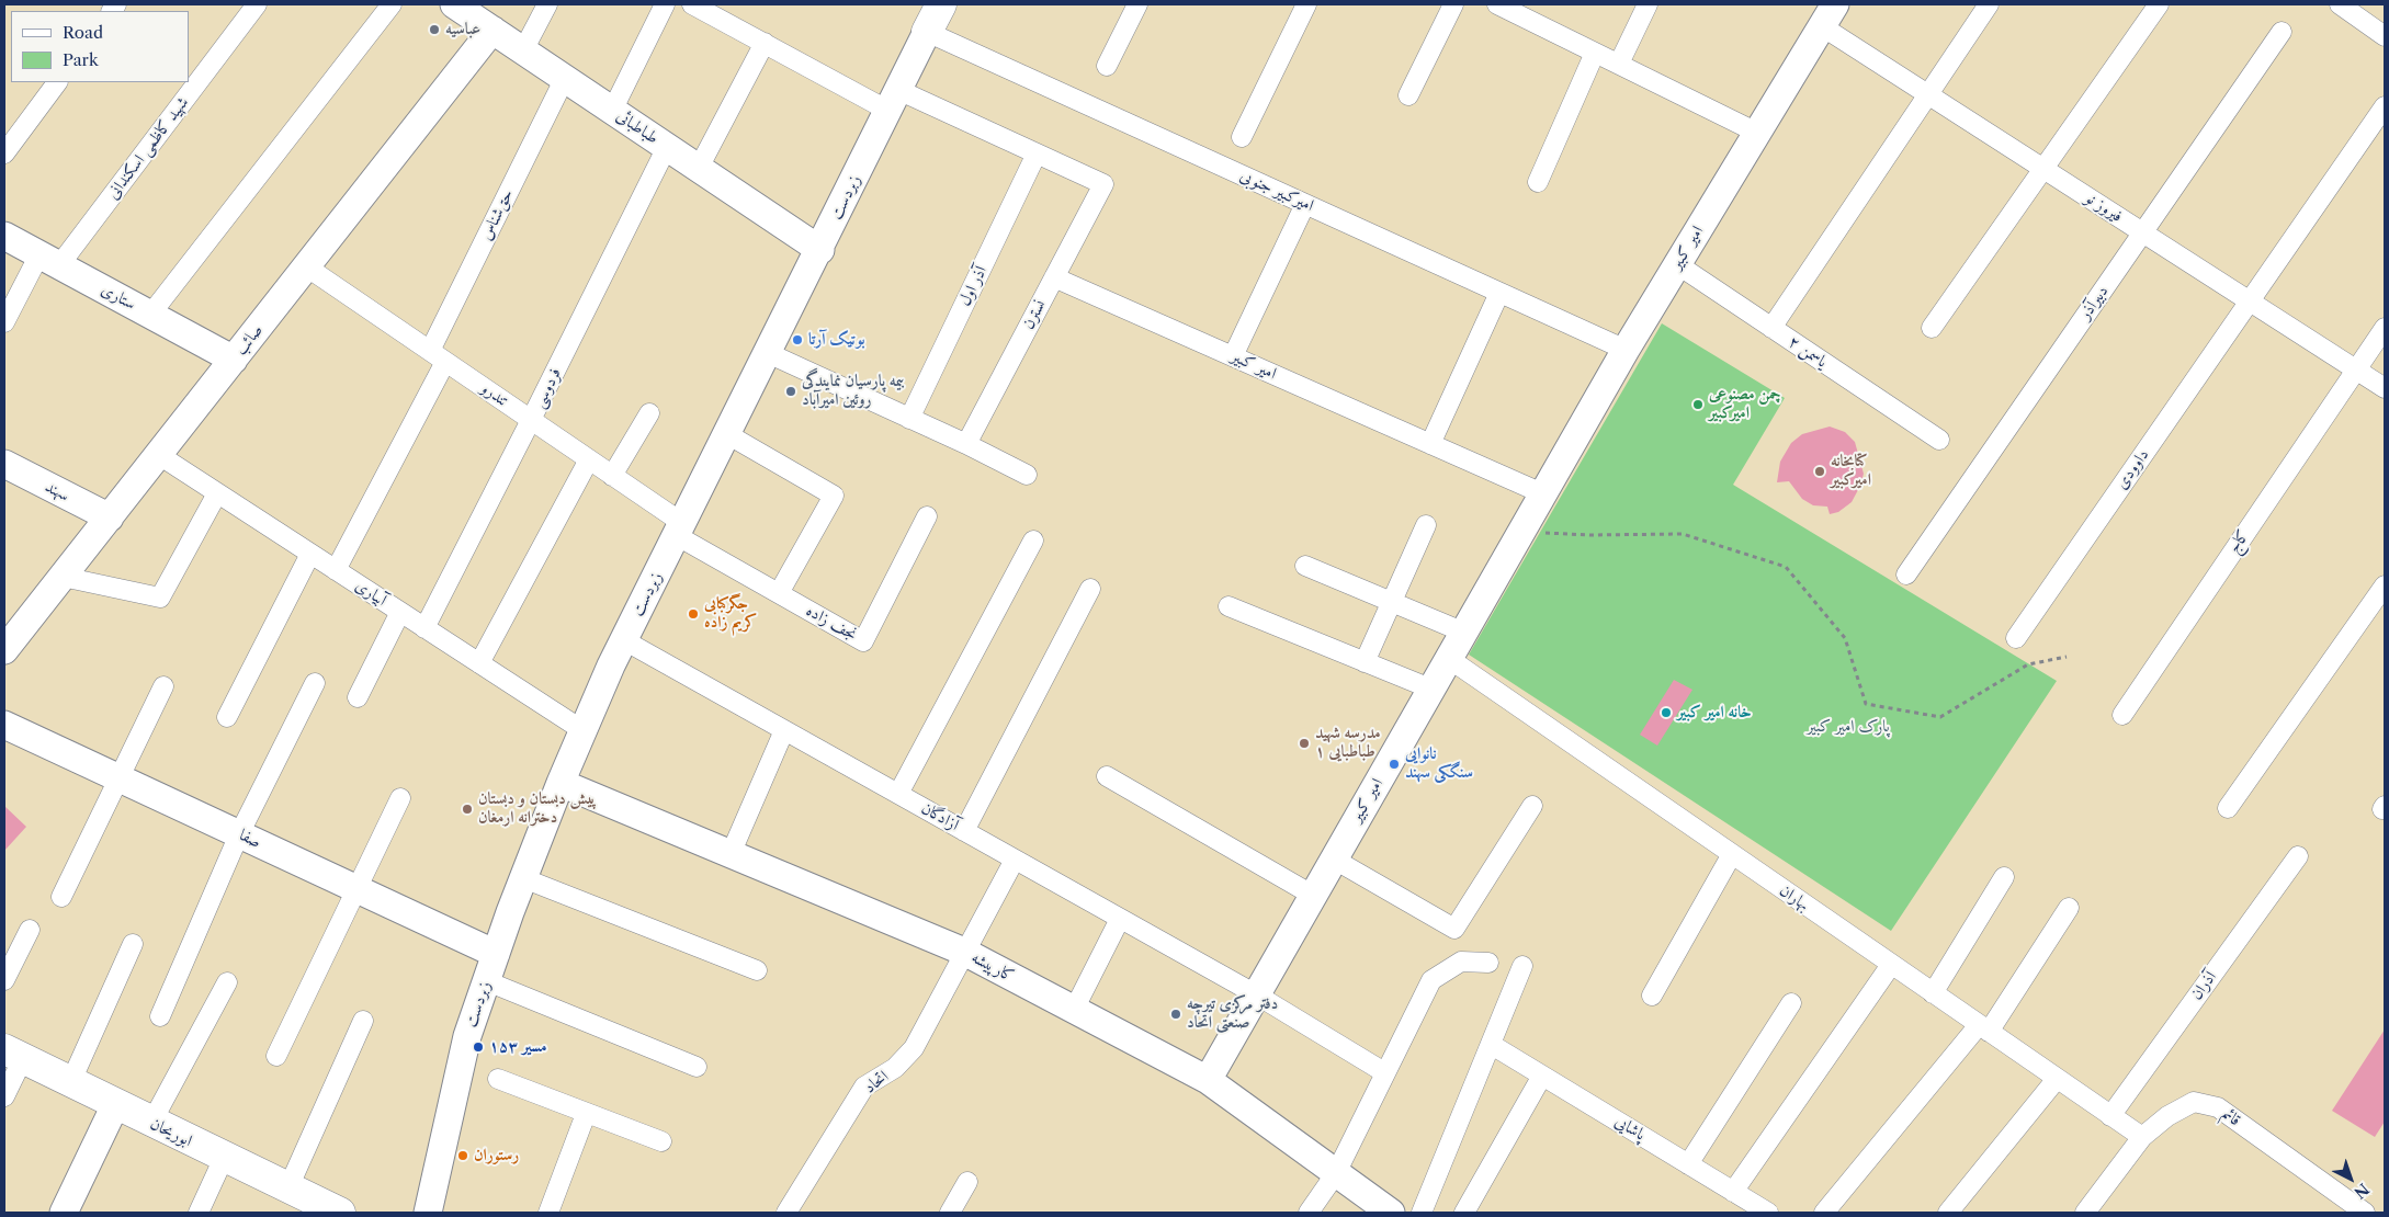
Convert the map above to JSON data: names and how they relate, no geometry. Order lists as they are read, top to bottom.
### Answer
{
  "streets": {
    "main road": [
      "طباطبائی",
      "زبردست",
      "امیر کبیر",
      "ستاری",
      "صائب",
      "سهند",
      "صفا",
      "کارپیشه",
      "ابوریحان"
    ],
    "street": [
      "شهید کاظمی اسکندانی",
      "امیرکبیر جنوبی",
      "فیروز نو",
      "حق‌شناس",
      "آذر اول",
      "دبیرآذر",
      "نسترن",
      "یاسمن ۲",
      "فردوسی",
      "تندرو",
      "داوودی",
      "کاج",
      "آبیاری",
      "نجف زاده",
      "آزادگان",
      "بهاران",
      "آذران",
      "اتحاد",
      "قائم",
      "پاشایی"
    ]
  },
  "crossings": [
    ["طباطبائی", "زبردست"],
    ["طباطبائی", "حق‌شناس"],
    ["طباطبائی", "صائب"],
    ["طباطبائی", "فردوسی"],
    ["شهید کاظمی اسکندانی", "ستاری"],
    ["امیرکبیر جنوبی", "زبردست"],
    ["امیرکبیر جنوبی", "امیر کبیر"],
    ["زبردست", "تندرو"],
    ["زبردست", "آبیاری"],
    ["زبردست", "نجف زاده"],
    ["زبردست", "آزادگان"],
    ["زبردست", "صفا"],
    ["زبردست", "کارپیشه"],
    ["فیروز نو", "امیر کبیر"],
    ["فیروز نو", "دبیرآذر"],
    ["فیروز نو", "داوودی"],
    ["فیروز نو", "کاج"],
    ["حق‌شناس", "تندرو"],
    ["امیر کبیر", "نسترن"],
    ["امیر کبیر", "یاسمن ۲"],
    ["امیر کبیر", "آزادگان"],
    ["امیر کبیر", "بهاران"],
    ["امیر کبیر", "کارپیشه"],
    ["آذر اول", "نسترن"],
    ["ستاری", "صائب"],
    ["صائب", "تندرو"],
    ["صائب", "سهند"],
    ["صائب", "آبیاری"],
    ["فردوسی", "تندرو"],
    ["فردوسی", "آبیاری"],
    ["تندرو", "نجف زاده"],
    ["آزادگان", "اتحاد"],
    ["بهاران", "آذران"],
    ["بهاران", "قائم"],
    ["کارپیشه", "اتحاد"]
  ],
  "parks": ["پارک امیر کبیر"],
  "places": [
    "عباسیه",
    "بوتیک آرتا",
    "بیمه پارسیان نمایندگی روئین امیرآباد",
    "چمن مصنوعی امیرکبیر",
    "کتابخانه امیرکبیر",
    "جگرکبابی کریم زاده",
    "خانه امیر کبیر",
    "مدرسه شهید طباطبایی ۱",
    "نانوایی سنگکی سهند",
    "پیش دبستان و دبستان دخترانه ارمغان",
    "دفتر مرکزی تیرچه صنعتی اتحاد",
    "مسیر ۱۵۳",
    "رستوران"
  ],
  "legend": ["Road", "Park"],
  "north": "bottom right"
}
